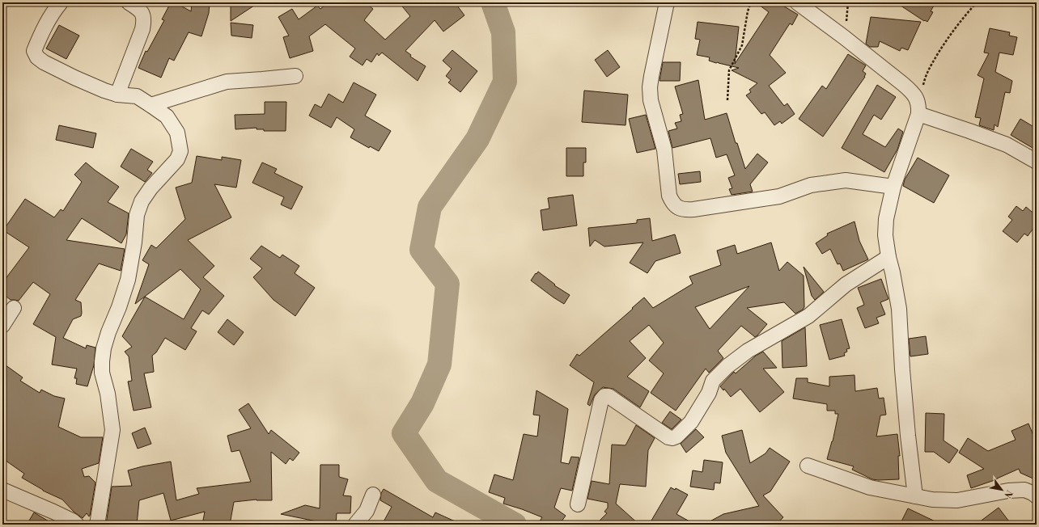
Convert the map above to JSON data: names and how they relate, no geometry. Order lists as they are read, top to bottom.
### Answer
{
  "north": "bottom right"
}
